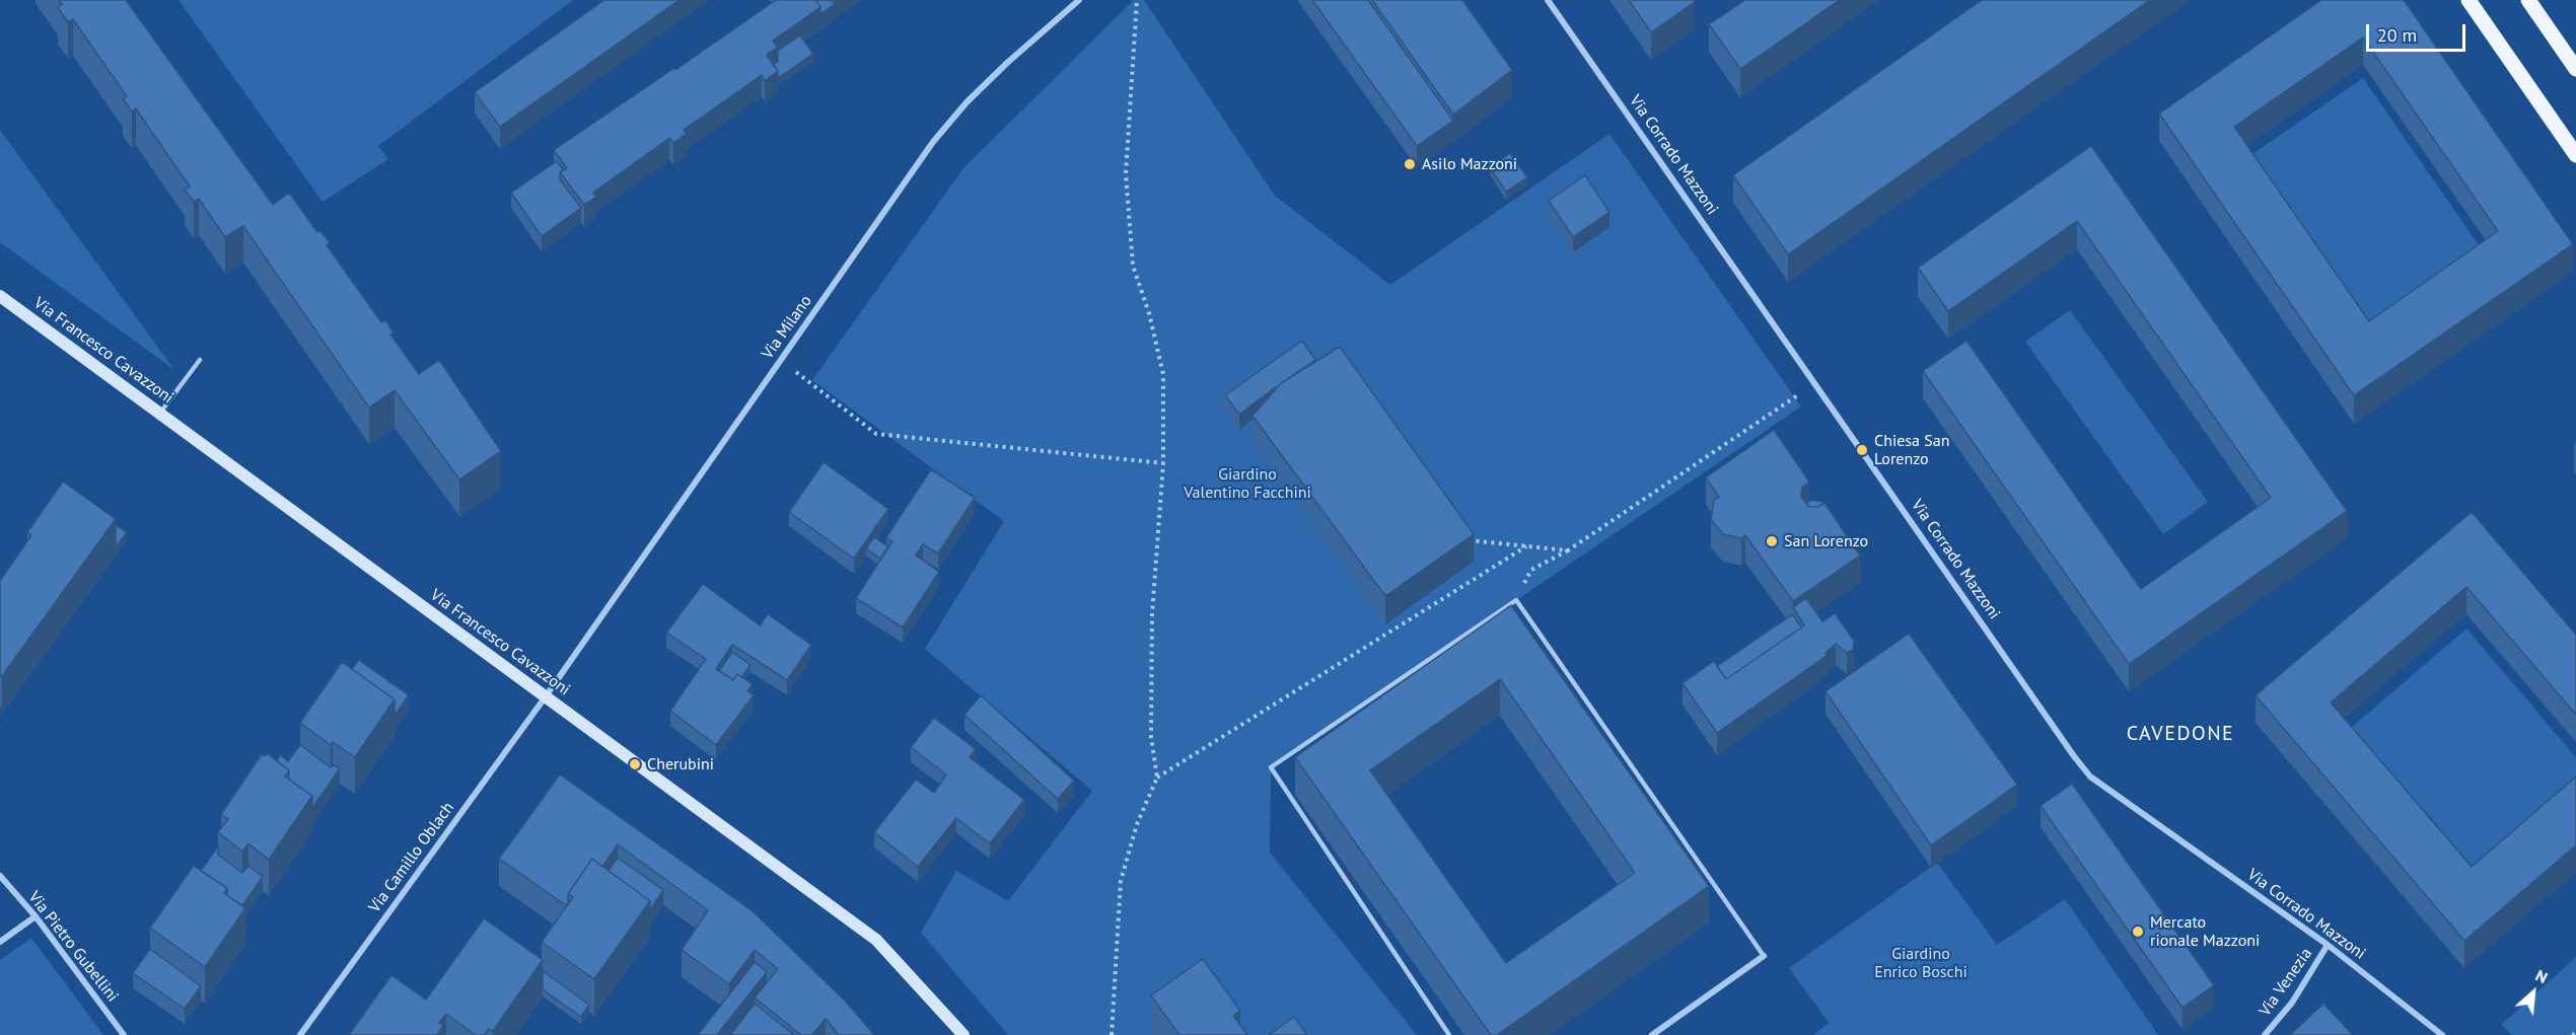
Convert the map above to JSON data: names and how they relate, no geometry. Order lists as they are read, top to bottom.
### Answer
{
  "streets": {
    "street": [
      "Via Corrado Mazzoni",
      "Via Milano",
      "Via Francesco Cavazzoni",
      "Via Camillo Oblach",
      "Via Pietro Gubellini",
      "Via Venezia"
    ]
  },
  "crossings": [
    ["Via Corrado Mazzoni", "Via Venezia"],
    ["Via Milano", "Via Francesco Cavazzoni"],
    ["Via Milano", "Via Camillo Oblach"],
    ["Via Francesco Cavazzoni", "Via Camillo Oblach"]
  ],
  "districts": ["CAVEDONE"],
  "parks": ["Giardino Valentino Facchini", "Giardino Enrico Boschi"],
  "places": [
    "Asilo Mazzoni",
    "Chiesa San Lorenzo",
    "San Lorenzo",
    "Cherubini",
    "Mercato rionale Mazzoni"
  ],
  "scale_bar": "20 m",
  "north": "top right"
}
